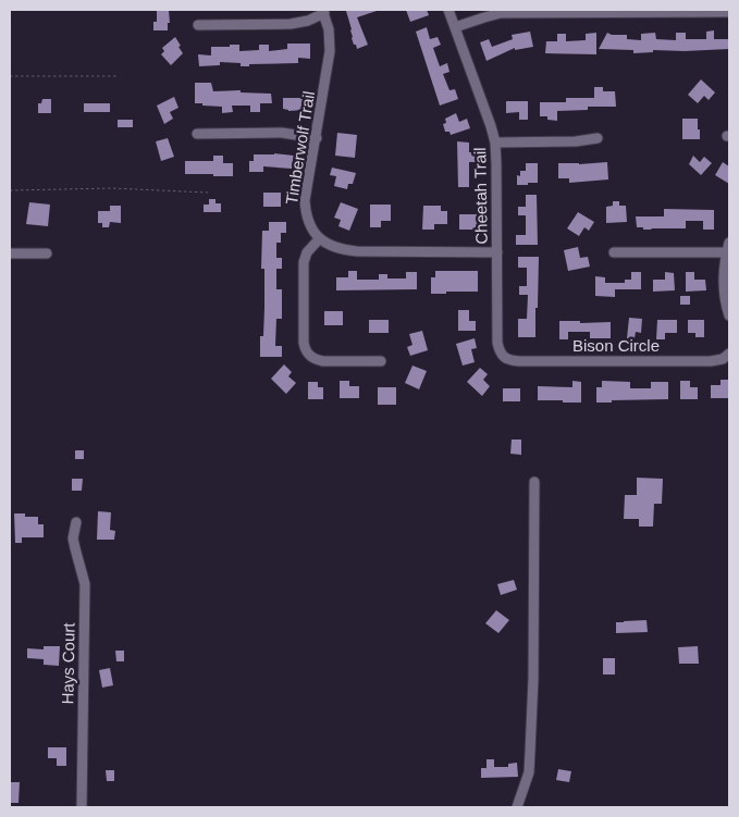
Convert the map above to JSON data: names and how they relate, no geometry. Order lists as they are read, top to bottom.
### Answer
{
  "streets": {
    "street": [
      "Timberwolf Trail",
      "Cheetah Trail",
      "Bison Circle",
      "Hays Court"
    ]
  },
  "crossings": [
    ["Cheetah Trail", "Bison Circle"]
  ]
}
